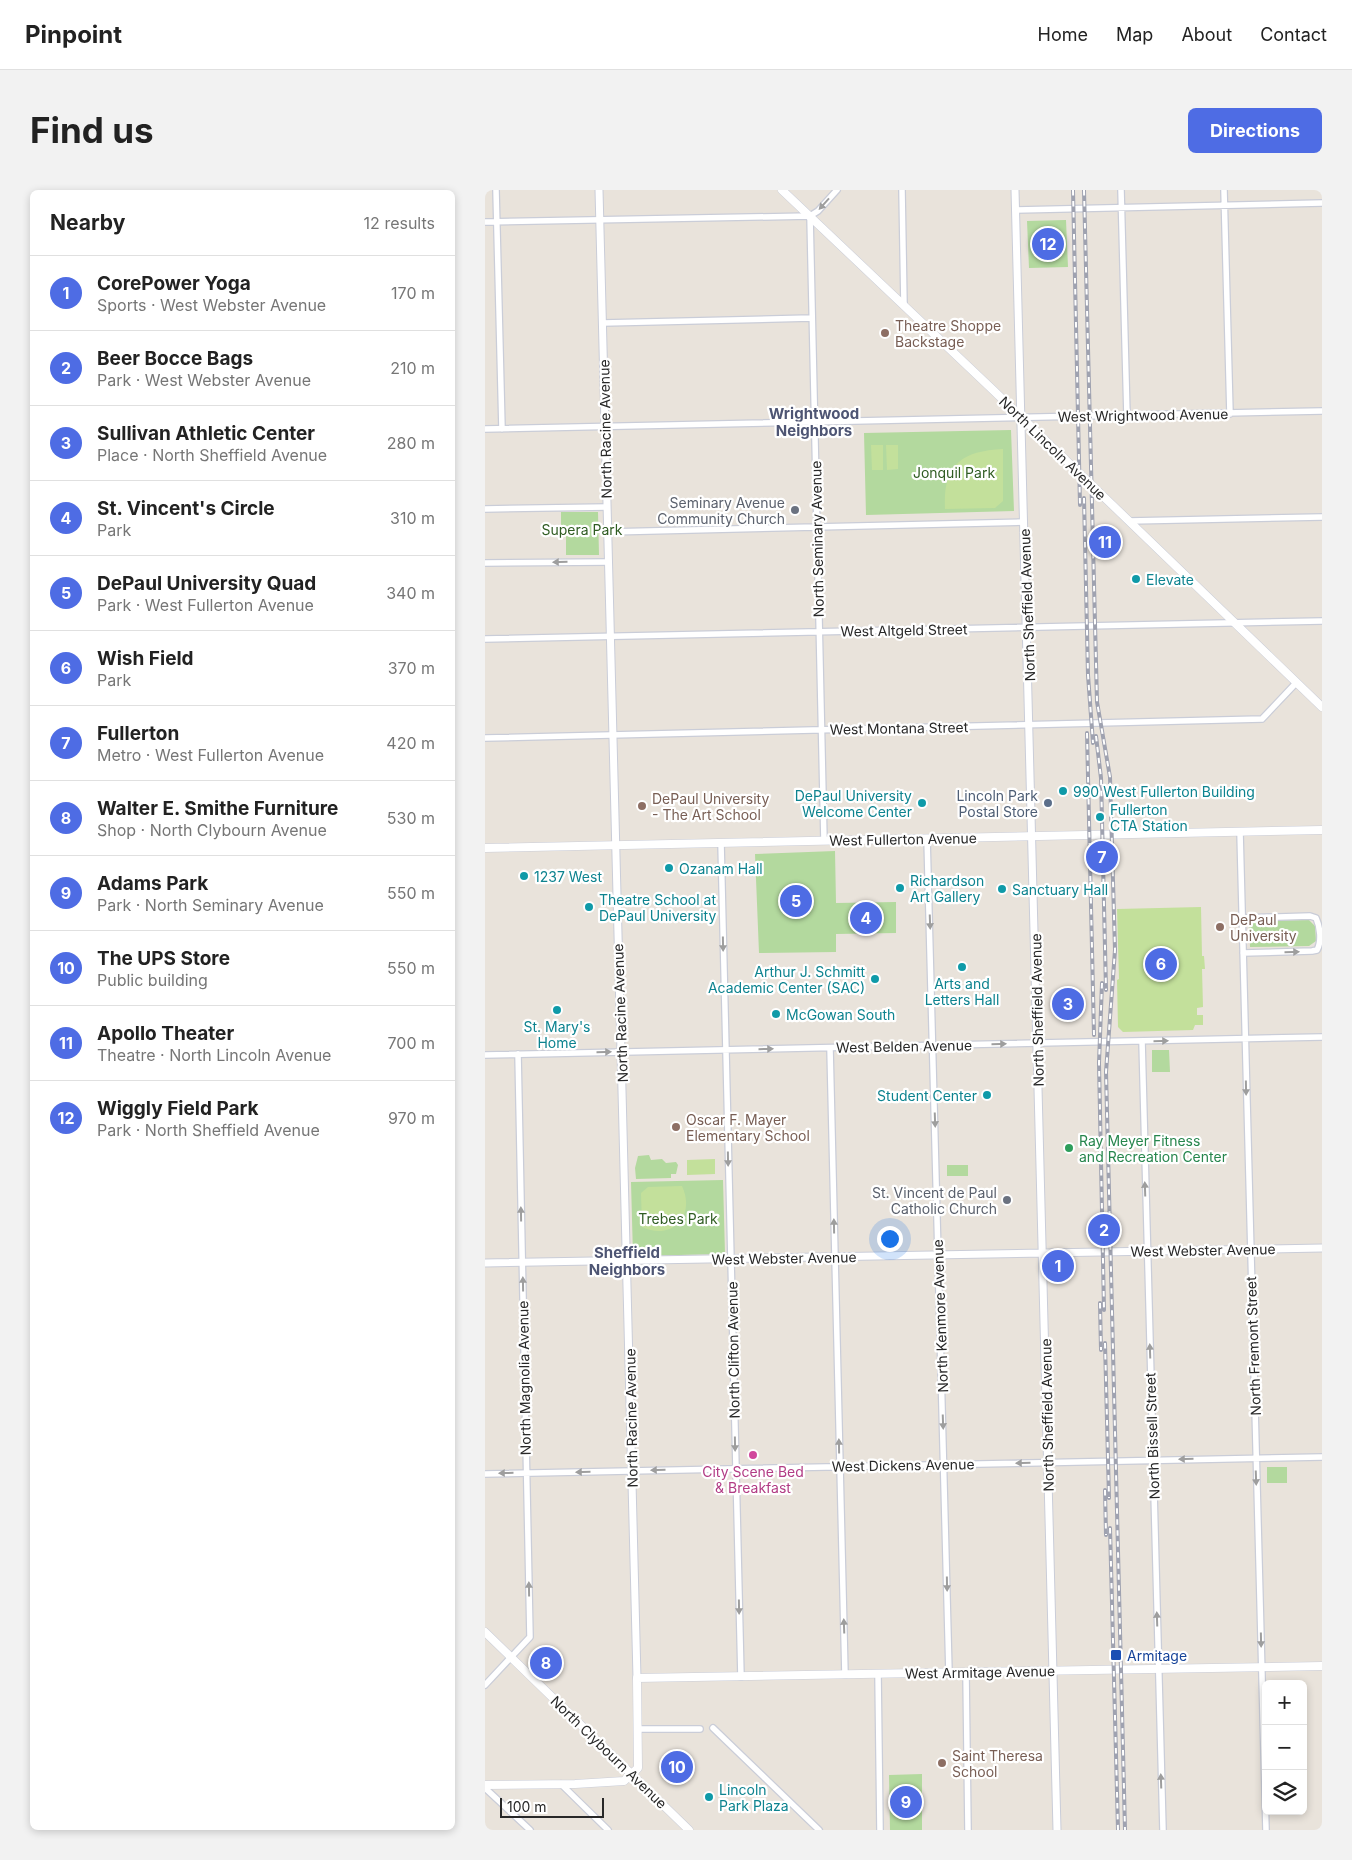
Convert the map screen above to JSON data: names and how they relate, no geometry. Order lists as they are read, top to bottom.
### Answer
{
  "streets": {
    "main road": [
      "North Racine Avenue",
      "North Lincoln Avenue",
      "West Fullerton Avenue",
      "West Armitage Avenue",
      "North Clybourn Avenue"
    ],
    "street": [
      "West Wrightwood Avenue",
      "North Seminary Avenue",
      "North Sheffield Avenue",
      "West Altgeld Street",
      "West Montana Street",
      "West Belden Avenue",
      "West Webster Avenue",
      "North Kenmore Avenue",
      "North Fremont Street",
      "North Clifton Avenue",
      "North Magnolia Avenue",
      "North Bissell Street",
      "West Dickens Avenue"
    ]
  },
  "crossings": [
    ["West Wrightwood Avenue", "North Racine Avenue"],
    ["West Wrightwood Avenue", "North Lincoln Avenue"],
    ["West Wrightwood Avenue", "North Seminary Avenue"],
    ["West Wrightwood Avenue", "North Sheffield Avenue"],
    ["North Racine Avenue", "West Altgeld Street"],
    ["North Racine Avenue", "West Montana Street"],
    ["North Racine Avenue", "West Fullerton Avenue"],
    ["North Racine Avenue", "West Belden Avenue"],
    ["North Racine Avenue", "West Webster Avenue"],
    ["North Racine Avenue", "West Dickens Avenue"],
    ["North Racine Avenue", "West Armitage Avenue"],
    ["North Racine Avenue", "North Clybourn Avenue"],
    ["North Lincoln Avenue", "North Seminary Avenue"],
    ["North Lincoln Avenue", "North Sheffield Avenue"],
    ["North Lincoln Avenue", "West Altgeld Street"],
    ["North Lincoln Avenue", "West Montana Street"],
    ["North Seminary Avenue", "West Altgeld Street"],
    ["North Seminary Avenue", "West Montana Street"],
    ["North Seminary Avenue", "West Fullerton Avenue"],
    ["North Sheffield Avenue", "West Altgeld Street"],
    ["North Sheffield Avenue", "West Montana Street"],
    ["North Sheffield Avenue", "West Fullerton Avenue"],
    ["North Sheffield Avenue", "West Belden Avenue"],
    ["North Sheffield Avenue", "West Webster Avenue"],
    ["North Sheffield Avenue", "West Dickens Avenue"],
    ["North Sheffield Avenue", "West Armitage Avenue"],
    ["West Fullerton Avenue", "North Kenmore Avenue"],
    ["West Fullerton Avenue", "North Fremont Street"],
    ["West Fullerton Avenue", "North Clifton Avenue"],
    ["West Belden Avenue", "North Kenmore Avenue"],
    ["West Belden Avenue", "North Fremont Street"],
    ["West Belden Avenue", "North Clifton Avenue"],
    ["West Belden Avenue", "North Magnolia Avenue"],
    ["West Belden Avenue", "North Bissell Street"],
    ["West Webster Avenue", "North Kenmore Avenue"],
    ["West Webster Avenue", "North Fremont Street"],
    ["West Webster Avenue", "North Clifton Avenue"],
    ["West Webster Avenue", "North Magnolia Avenue"],
    ["West Webster Avenue", "North Bissell Street"],
    ["North Kenmore Avenue", "West Dickens Avenue"],
    ["North Kenmore Avenue", "West Armitage Avenue"],
    ["North Fremont Street", "West Dickens Avenue"],
    ["North Fremont Street", "West Armitage Avenue"],
    ["North Clifton Avenue", "West Dickens Avenue"],
    ["North Clifton Avenue", "West Armitage Avenue"],
    ["North Magnolia Avenue", "West Dickens Avenue"],
    ["North Magnolia Avenue", "North Clybourn Avenue"],
    ["North Bissell Street", "West Dickens Avenue"],
    ["North Bissell Street", "West Armitage Avenue"]
  ],
  "one_way": [
    "West Belden Avenue",
    "North Kenmore Avenue",
    "North Fremont Street",
    "North Clifton Avenue",
    "North Magnolia Avenue",
    "North Bissell Street",
    "West Dickens Avenue"
  ],
  "districts": ["Wrightwood Neighbors", "Sheffield Neighbors"],
  "parks": ["Jonquil Park", "Supera Park", "Trebes Park"],
  "places": {
    "other": [
      "Theatre Shoppe Backstage",
      "Seminary Avenue Community Church",
      "Elevate",
      "990 West Fullerton Building",
      "DePaul University Welcome Center",
      "Lincoln Park Postal Store",
      "DePaul University - The Art School",
      "Fullerton CTA Station",
      "Ozanam Hall",
      "1237 West",
      "Richardson Art Gallery",
      "Sanctuary Hall",
      "Theatre School at DePaul University",
      "DePaul University",
      "Arts and Letters Hall",
      "Arthur J. Schmitt Academic Center (SAC)",
      "St. Mary's Home",
      "McGowan South",
      "Student Center",
      "Oscar F. Mayer Elementary School",
      "Ray Meyer Fitness and Recreation Center",
      "St. Vincent de Paul Catholic Church",
      "City Scene Bed & Breakfast",
      "Saint Theresa School",
      "Lincoln Park Plaza"
    ],
    "transit": ["Armitage"]
  },
  "scale_bar": "100 m",
  "page": {
    "header": "Pinpoint",
    "nav": [
      "Home",
      "Map",
      "About",
      "Contact"
    ],
    "buttons": "Directions",
    "title": "Find us",
    "heading": ["Nearby", "12 results"],
    "pins": [
      "12",
      "11",
      "7",
      "5",
      "4",
      "6",
      "3",
      "2",
      "1",
      "8",
      "10",
      "9"
    ],
    "list": [
      {
        "mark": "1",
        "name": "CorePower Yoga",
        "note": "Sports · West Webster Avenue",
        "value": "170 m"
      },
      {
        "mark": "2",
        "name": "Beer Bocce Bags",
        "note": "Park · West Webster Avenue",
        "value": "210 m"
      },
      {
        "mark": "3",
        "name": "Sullivan Athletic Center",
        "note": "Place · North Sheffield Avenue",
        "value": "280 m"
      },
      {
        "mark": "4",
        "name": "St. Vincent's Circle",
        "note": "Park",
        "value": "310 m"
      },
      {
        "mark": "5",
        "name": "DePaul University Quad",
        "note": "Park · West Fullerton Avenue",
        "value": "340 m"
      },
      {
        "mark": "6",
        "name": "Wish Field",
        "note": "Park",
        "value": "370 m"
      },
      {
        "mark": "7",
        "name": "Fullerton",
        "note": "Metro · West Fullerton Avenue",
        "value": "420 m"
      },
      {
        "mark": "8",
        "name": "Walter E. Smithe Furniture",
        "note": "Shop · North Clybourn Avenue",
        "value": "530 m"
      },
      {
        "mark": "9",
        "name": "Adams Park",
        "note": "Park · North Seminary Avenue",
        "value": "550 m"
      },
      {
        "mark": "10",
        "name": "The UPS Store",
        "note": "Public building",
        "value": "550 m"
      },
      {
        "mark": "11",
        "name": "Apollo Theater",
        "note": "Theatre · North Lincoln Avenue",
        "value": "700 m"
      },
      {
        "mark": "12",
        "name": "Wiggly Field Park",
        "note": "Park · North Sheffield Avenue",
        "value": "970 m"
      }
    ],
    "map_buttons": ["+", "−"],
    "scale": "100 m"
  }
}
